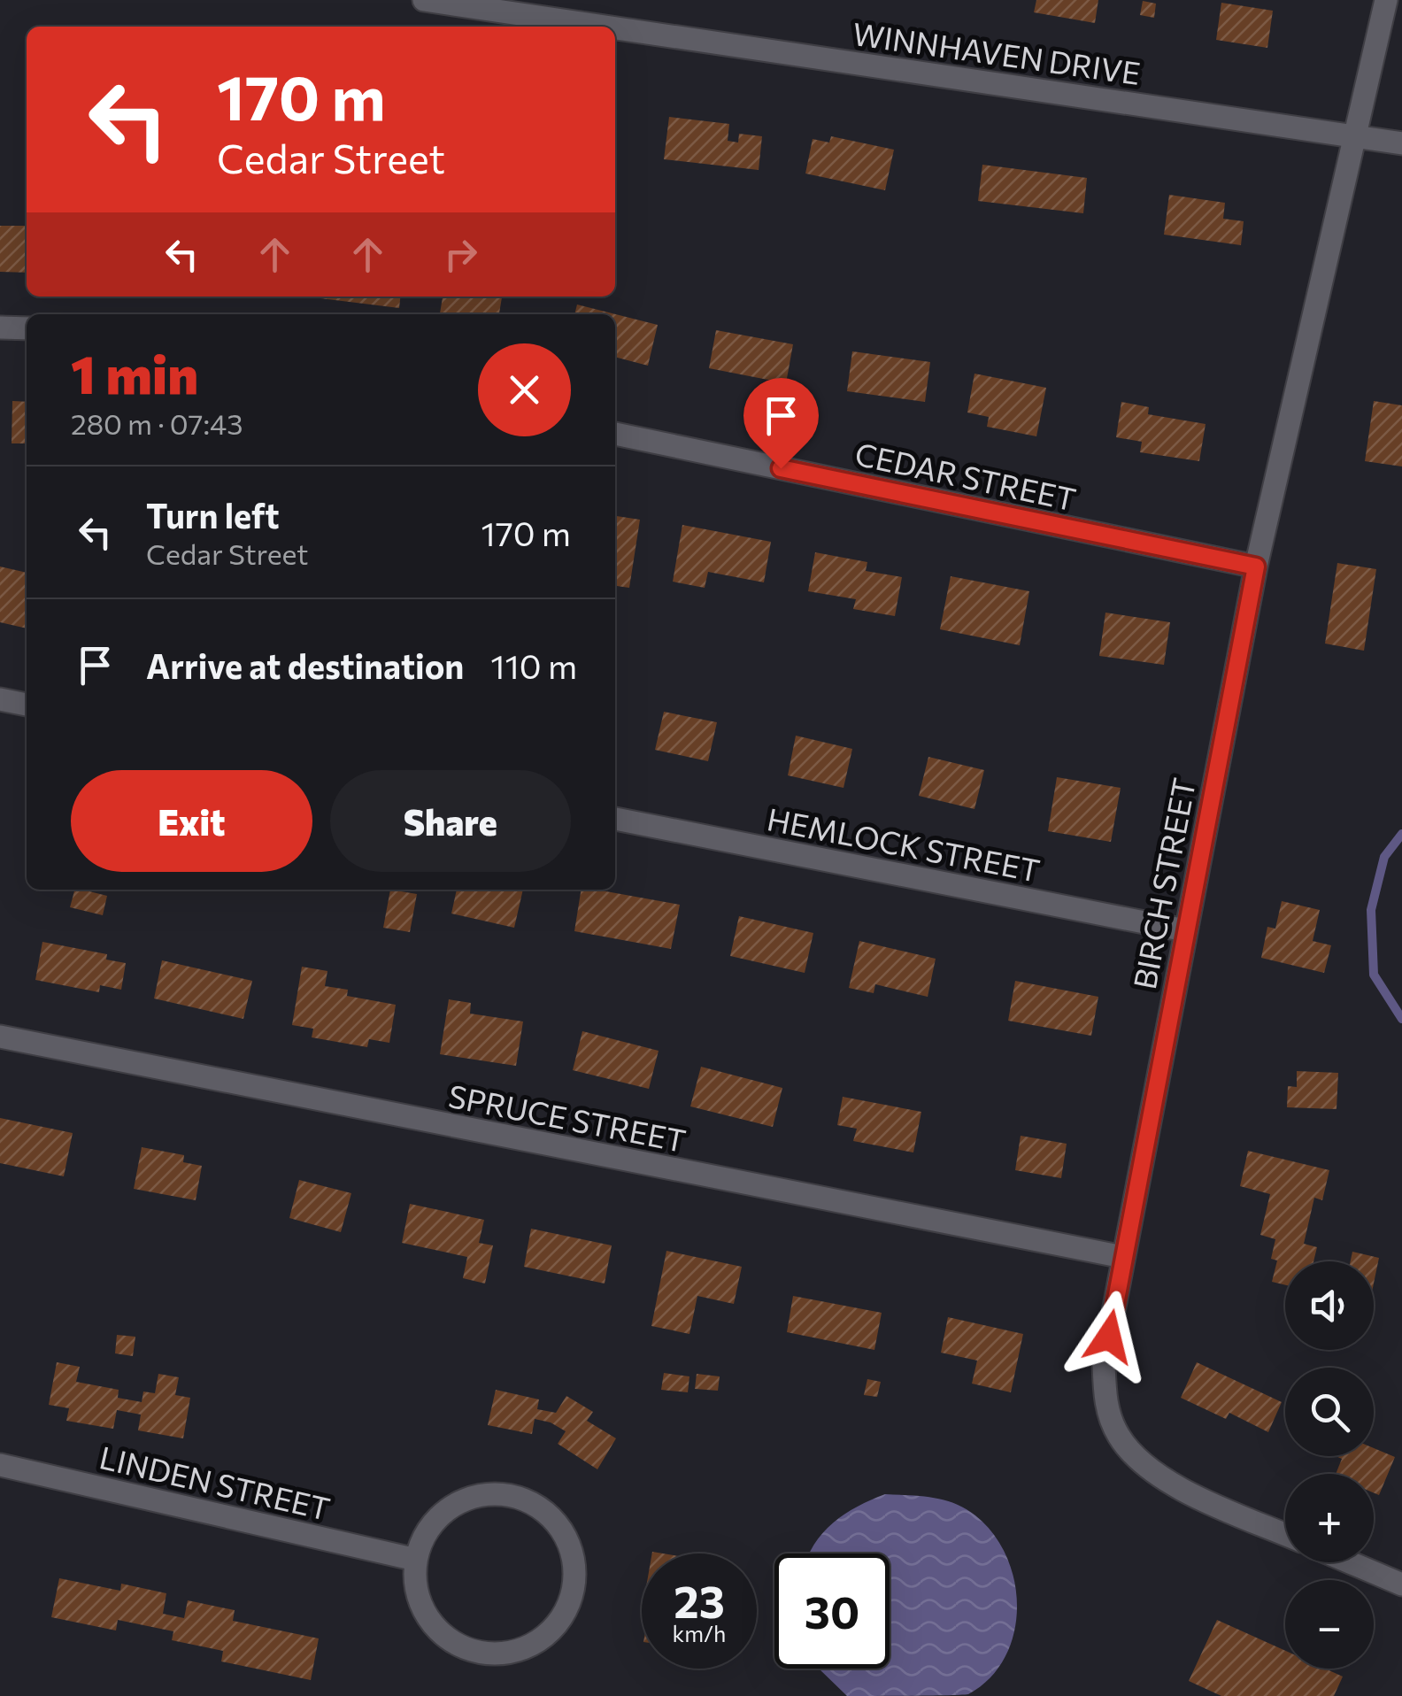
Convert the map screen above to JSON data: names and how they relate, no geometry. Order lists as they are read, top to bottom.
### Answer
{
  "streets": {
    "street": [
      "WINNHAVEN DRIVE",
      "CEDAR STREET",
      "HEMLOCK STREET",
      "BIRCH STREET",
      "SPRUCE STREET",
      "LINDEN STREET"
    ]
  },
  "crossings": [
    ["WINNHAVEN DRIVE", "BIRCH STREET"],
    ["CEDAR STREET", "BIRCH STREET"],
    ["HEMLOCK STREET", "BIRCH STREET"],
    ["BIRCH STREET", "SPRUCE STREET"]
  ],
  "page": {
    "turn": ["170 m", "Cedar Street"],
    "heading": ["1 min", "280 m · 07:43"],
    "list": [
      {
        "name": "Turn left",
        "note": "Cedar Street",
        "value": "170 m"
      },
      {
        "name": "Arrive at destination",
        "value": "110 m"
      }
    ],
    "buttons": ["Exit", "Share"],
    "map_buttons": ["+", "−"],
    "speed": "23 km/h",
    "limit": "30"
  }
}
